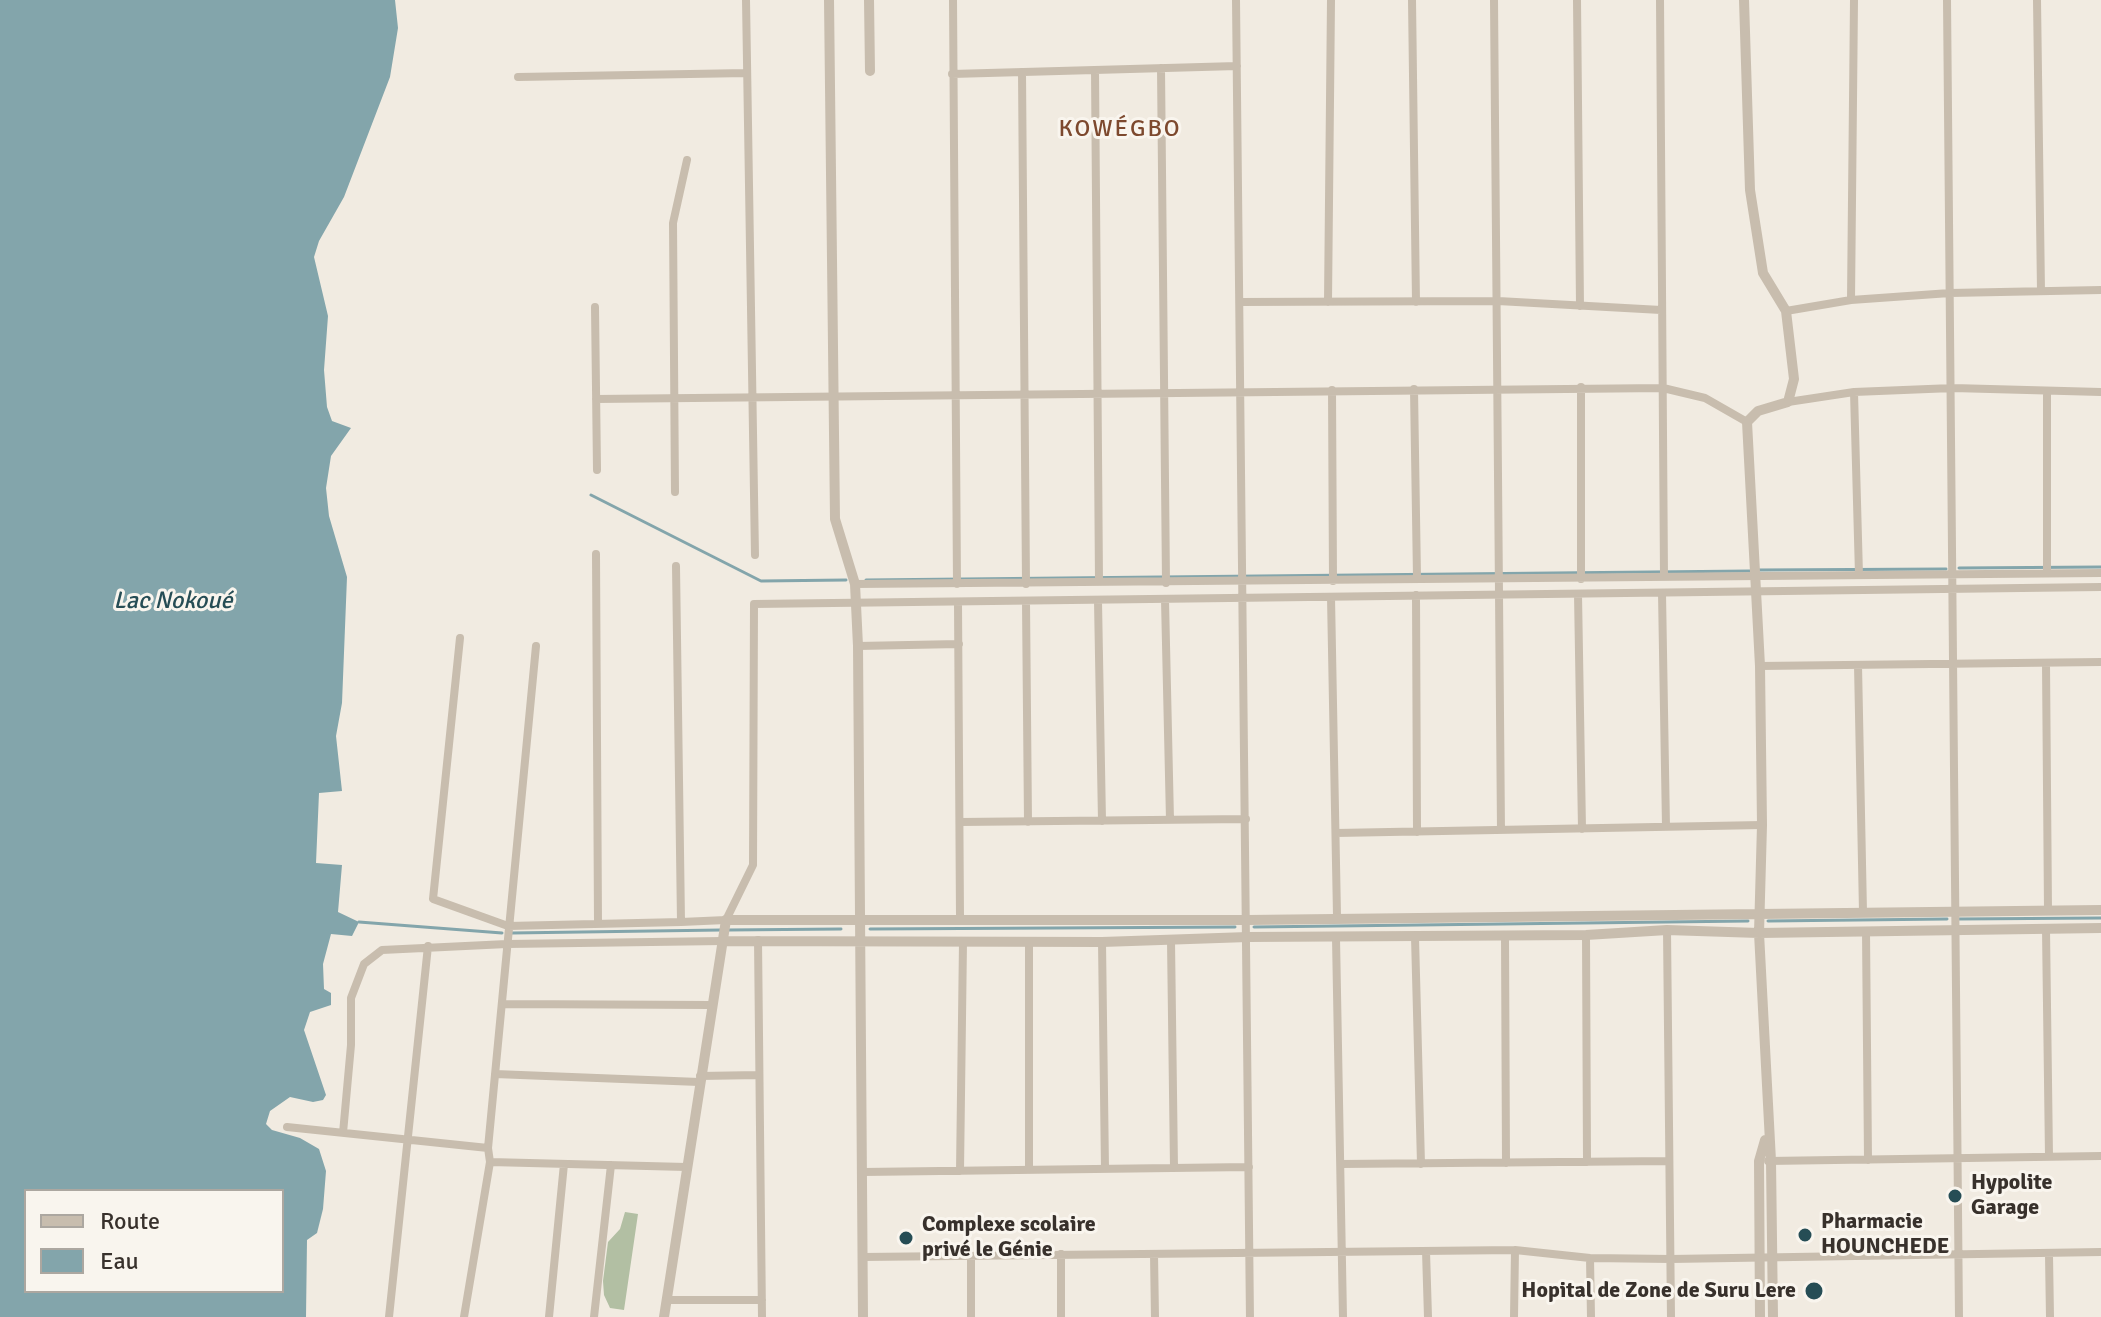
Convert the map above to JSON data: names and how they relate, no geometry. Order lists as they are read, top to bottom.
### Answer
{
  "districts": ["KOWÉGBO"],
  "water": ["Lac Nokoué"],
  "places": [
    "Hypolite Garage",
    "Pharmacie HOUNCHEDE",
    "Complexe scolaire privé le Génie",
    "Hopital de Zone de Suru Lere"
  ],
  "legend": ["Route", "Eau"]
}
